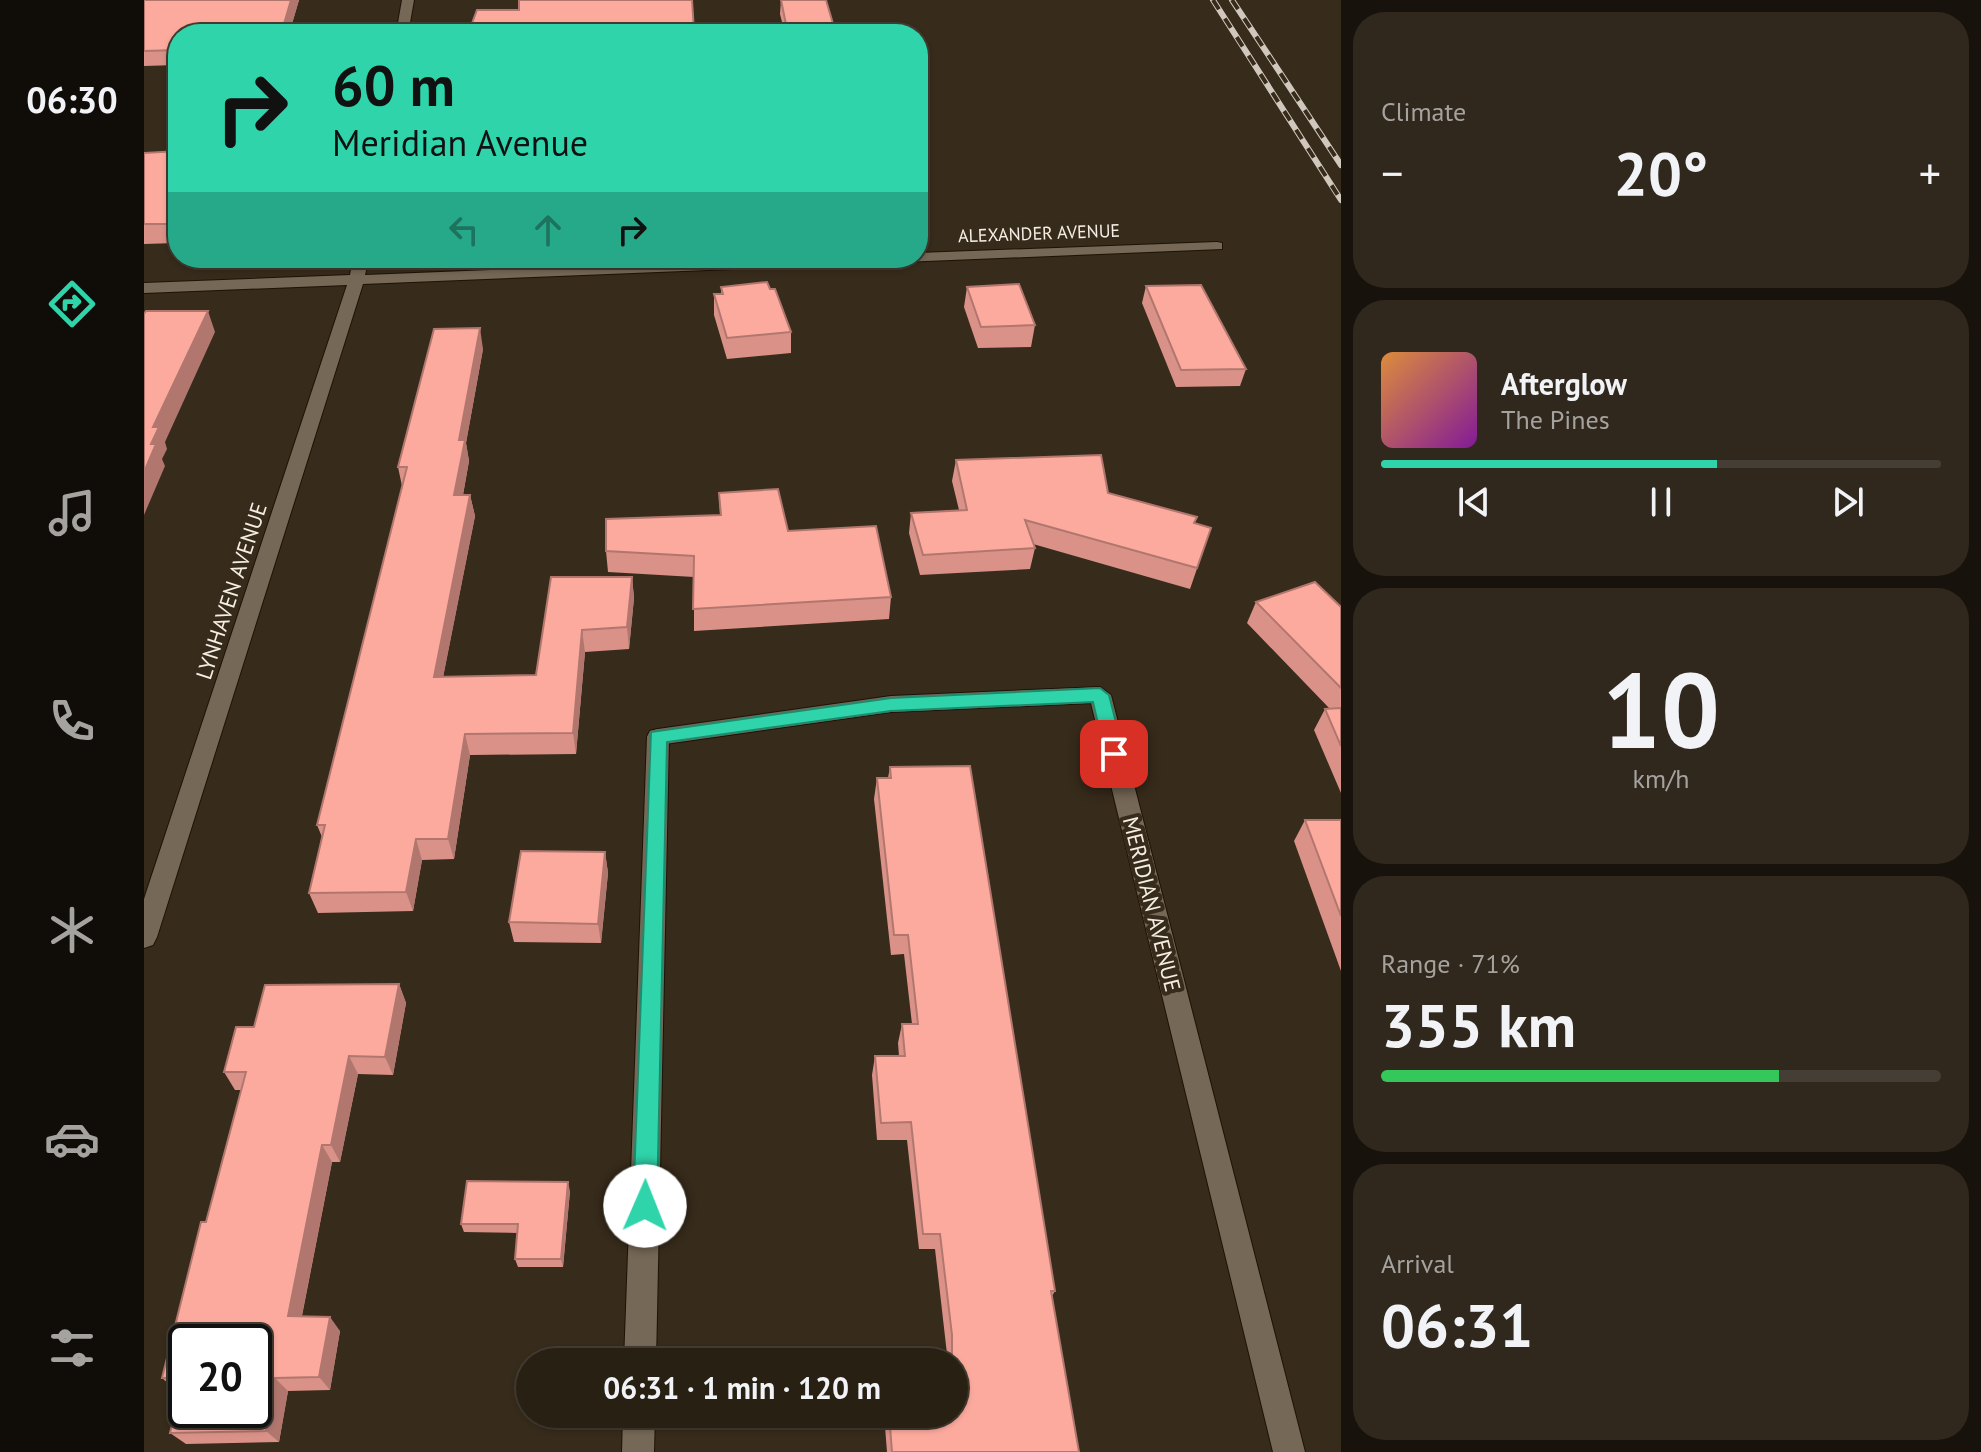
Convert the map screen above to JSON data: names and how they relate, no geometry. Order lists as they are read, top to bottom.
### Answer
{
  "streets": {
    "street": ["ALEXANDER AVENUE", "LYNHAVEN AVENUE", "MERIDIAN AVENUE"]
  },
  "crossings": [
    ["ALEXANDER AVENUE", "LYNHAVEN AVENUE"]
  ],
  "page": {
    "tabs": "06:30",
    "tile": [
      "Climate",
      ["10", "km/h"],
      ["Range · 71%", "355 km"],
      ["Arrival", "06:31"]
    ],
    "turn": ["60 m", "Meridian Avenue"],
    "heat": ["−", "20°", "+"],
    "song": ["Afterglow", "The Pines"],
    "limit": "20",
    "trip": "06:31 · 1 min · 120 m"
  }
}
